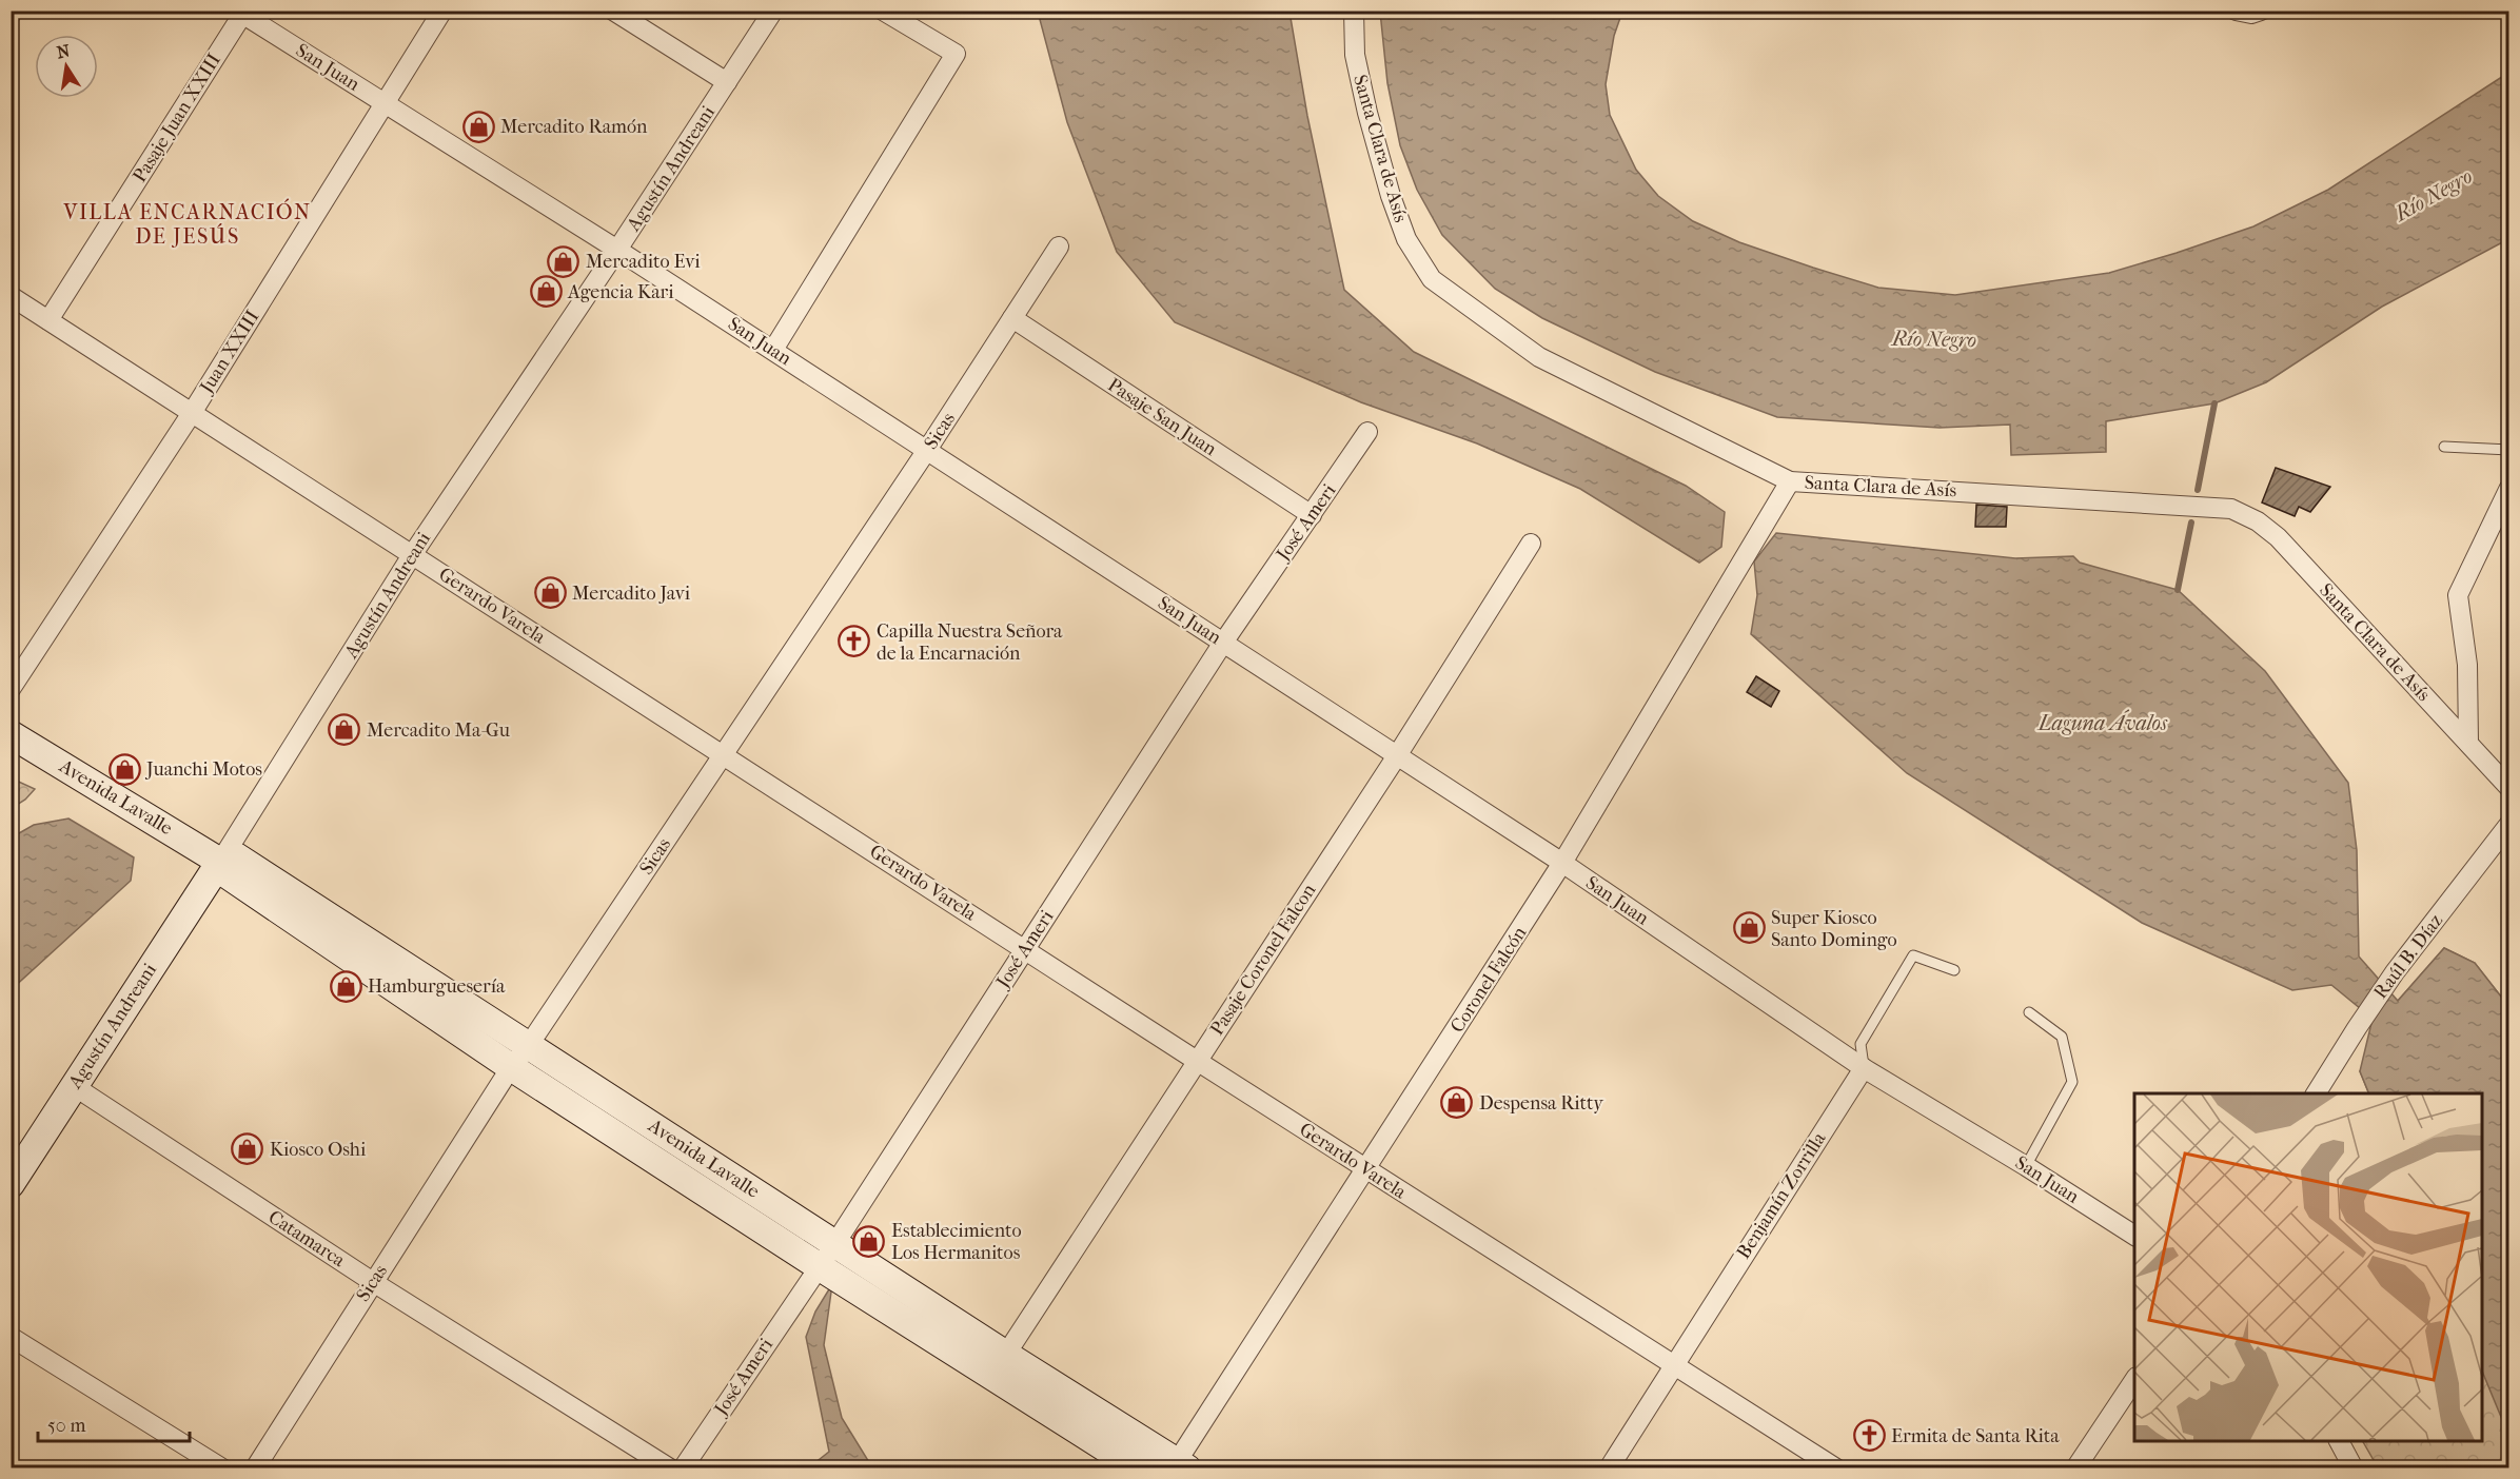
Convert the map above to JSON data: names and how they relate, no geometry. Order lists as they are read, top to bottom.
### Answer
{
  "streets": {
    "main road": ["Agustín Andreani", "Avenida Lavalle"],
    "street": [
      "San Juan",
      "Pasaje Juan XXIII",
      "Santa Clara de Asís",
      "Juan XXIII",
      "Pasaje San Juan",
      "Sicas",
      "José Ameri",
      "Gerardo Varela",
      "Raúl B. Díaz",
      "Pasaje Coronel Falcon",
      "Coronel Falcón",
      "Benjamín Zorrilla",
      "Catamarca"
    ]
  },
  "crossings": [
    ["San Juan", "Pasaje Juan XXIII"],
    ["San Juan", "Agustín Andreani"],
    ["San Juan", "Juan XXIII"],
    ["San Juan", "Sicas"],
    ["San Juan", "José Ameri"],
    ["San Juan", "Pasaje Coronel Falcon"],
    ["San Juan", "Coronel Falcón"],
    ["San Juan", "Benjamín Zorrilla"],
    ["Pasaje Juan XXIII", "Gerardo Varela"],
    ["Santa Clara de Asís", "Coronel Falcón"],
    ["Agustín Andreani", "Gerardo Varela"],
    ["Agustín Andreani", "Avenida Lavalle"],
    ["Agustín Andreani", "Catamarca"],
    ["Juan XXIII", "Gerardo Varela"],
    ["Pasaje San Juan", "Sicas"],
    ["Pasaje San Juan", "José Ameri"],
    ["Sicas", "Gerardo Varela"],
    ["Sicas", "Avenida Lavalle"],
    ["Sicas", "Catamarca"],
    ["José Ameri", "Gerardo Varela"],
    ["José Ameri", "Avenida Lavalle"],
    ["Gerardo Varela", "Pasaje Coronel Falcon"],
    ["Gerardo Varela", "Coronel Falcón"],
    ["Gerardo Varela", "Benjamín Zorrilla"],
    ["Avenida Lavalle", "Pasaje Coronel Falcon"],
    ["Avenida Lavalle", "Coronel Falcón"]
  ],
  "districts": ["VILLA ENCARNACIÓN DE JESÚS"],
  "water": ["Río Negro", "Laguna Ávalos"],
  "places": {
    "shop": [
      "Mercadito Ramón",
      "Mercadito Evi",
      "Agencia Kari",
      "Mercadito Javi",
      "Mercadito Ma-Gu",
      "Juanchi Motos",
      "Super Kiosco Santo Domingo",
      "Hamburguesería",
      "Despensa Ritty",
      "Kiosco Oshi",
      "Establecimiento Los Hermanitos"
    ],
    "church": ["Capilla Nuestra Señora de la Encarnación", "Ermita de Santa Rita"]
  },
  "scale_bar": "50 m",
  "north": "top"
}
